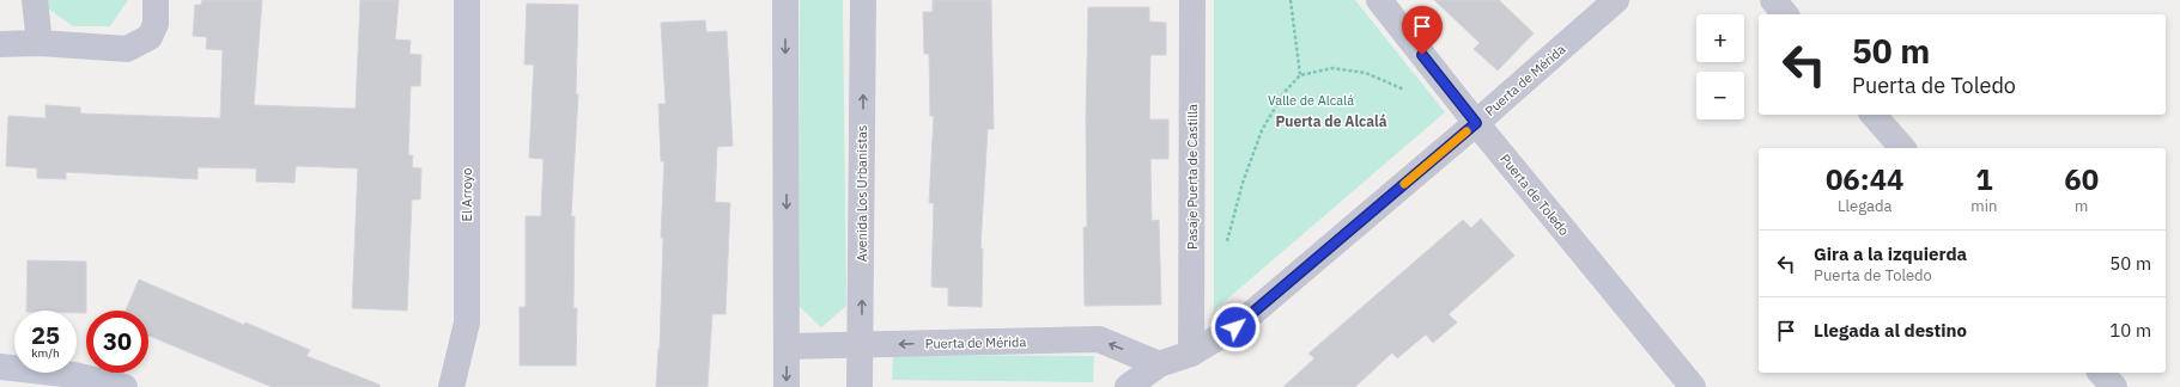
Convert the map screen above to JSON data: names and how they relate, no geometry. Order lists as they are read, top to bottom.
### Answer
{
  "streets": {
    "street": [
      "Puerta de Mérida",
      "Pasaje Puerta de Castilla",
      "Avenida Los Urbanistas",
      "El Arroyo",
      "Puerta de Toledo"
    ]
  },
  "crossings": [
    ["Puerta de Mérida", "Pasaje Puerta de Castilla"],
    ["Puerta de Mérida", "Avenida Los Urbanistas"],
    ["Puerta de Mérida", "Puerta de Toledo"]
  ],
  "districts": ["Puerta de Alcalá"],
  "parks": ["Valle de Alcalá"],
  "page": {
    "map_buttons": ["+", "−"],
    "turn": ["50 m", "Puerta de Toledo"],
    "eta": [
      "06:44",
      "Llegada",
      "1",
      "min",
      "60",
      "m"
    ],
    "list": [
      {
        "name": "Gira a la izquierda",
        "note": "Puerta de Toledo",
        "value": "50 m"
      },
      {
        "name": "Llegada al destino",
        "value": "10 m"
      }
    ],
    "speed": "25 km/h",
    "limit": "30"
  }
}
